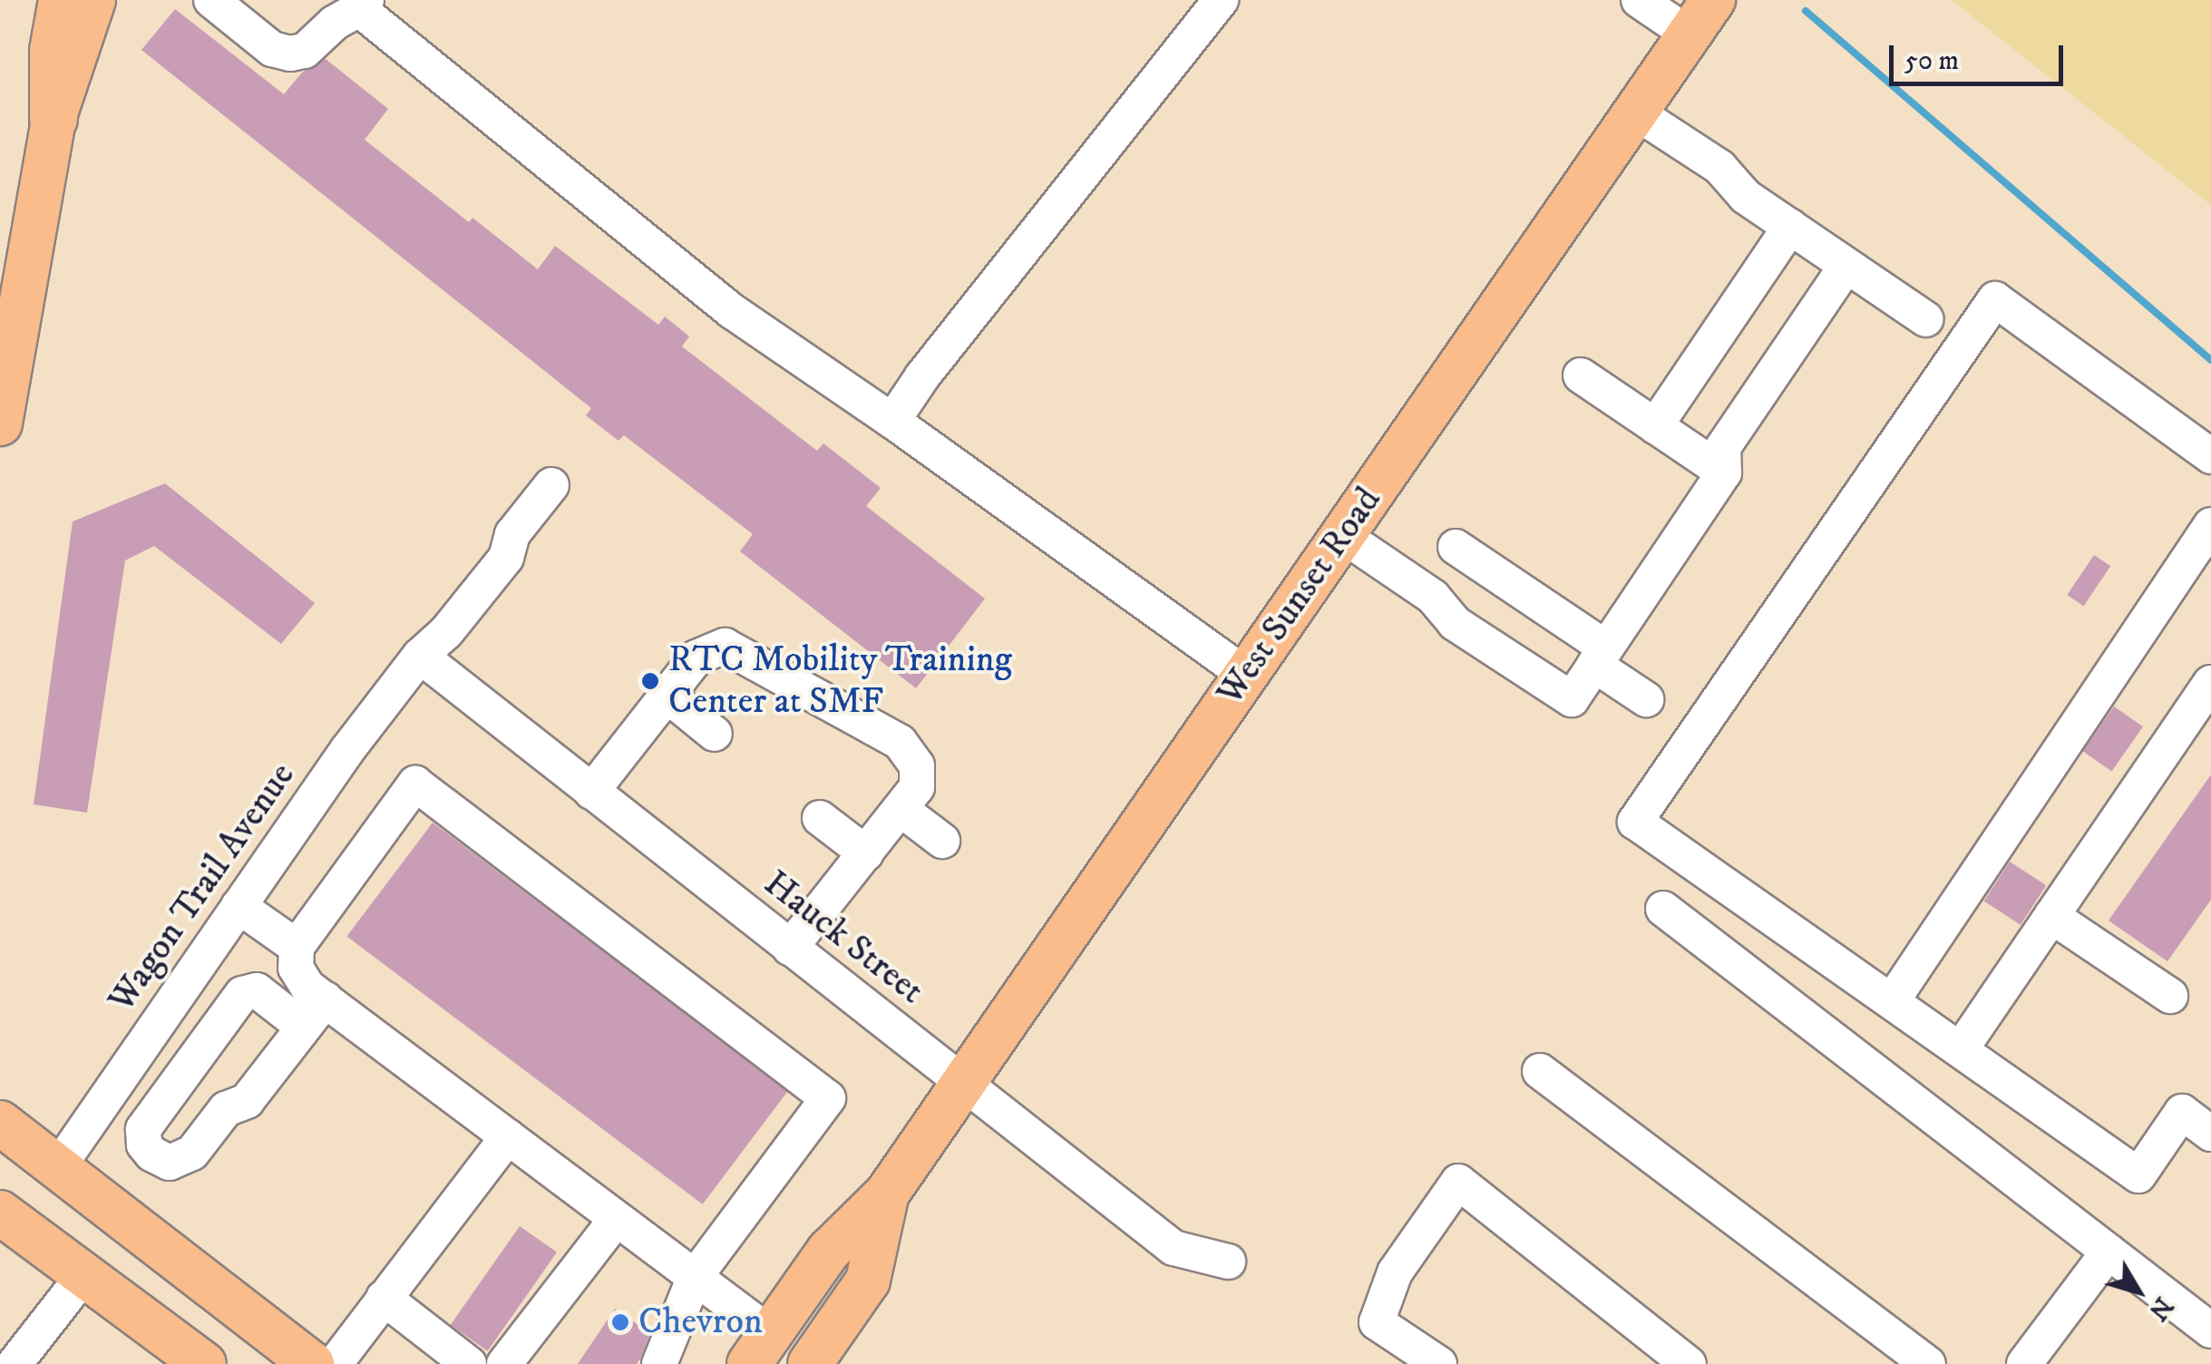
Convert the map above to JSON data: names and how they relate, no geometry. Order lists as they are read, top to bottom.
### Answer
{
  "streets": {
    "main road": ["West Sunset Road"],
    "street": ["Wagon Trail Avenue", "Hauck Street"]
  },
  "crossings": [
    ["West Sunset Road", "Hauck Street"],
    ["Wagon Trail Avenue", "Hauck Street"]
  ],
  "places": ["RTC Mobility Training Center at SMF", "Chevron"],
  "scale_bar": "50 m",
  "north": "bottom right"
}
